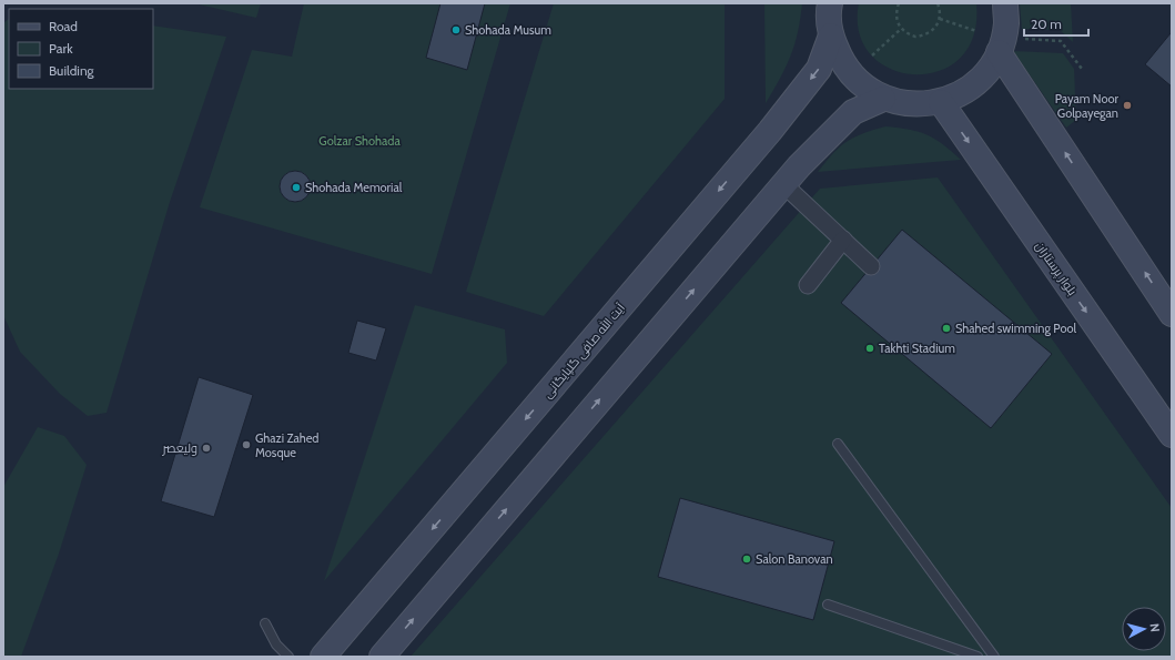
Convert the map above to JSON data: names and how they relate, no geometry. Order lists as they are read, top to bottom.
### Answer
{
  "streets": {
    "main road": ["بلوار پرستاران", "آیت الله صافی گلپایگانی"]
  },
  "parks": ["Golzar Shohada"],
  "places": [
    "Shohada Musum",
    "Payam Noor Golpayegan",
    "Shohada Memorial",
    "Shahed swimming Pool",
    "Takhti Stadium",
    "Ghazi Zahed Mosque",
    "ولیعصر",
    "Salon Banovan"
  ],
  "legend": ["Road", "Park", "Building"],
  "scale_bar": "20 m",
  "north": "right"
}
